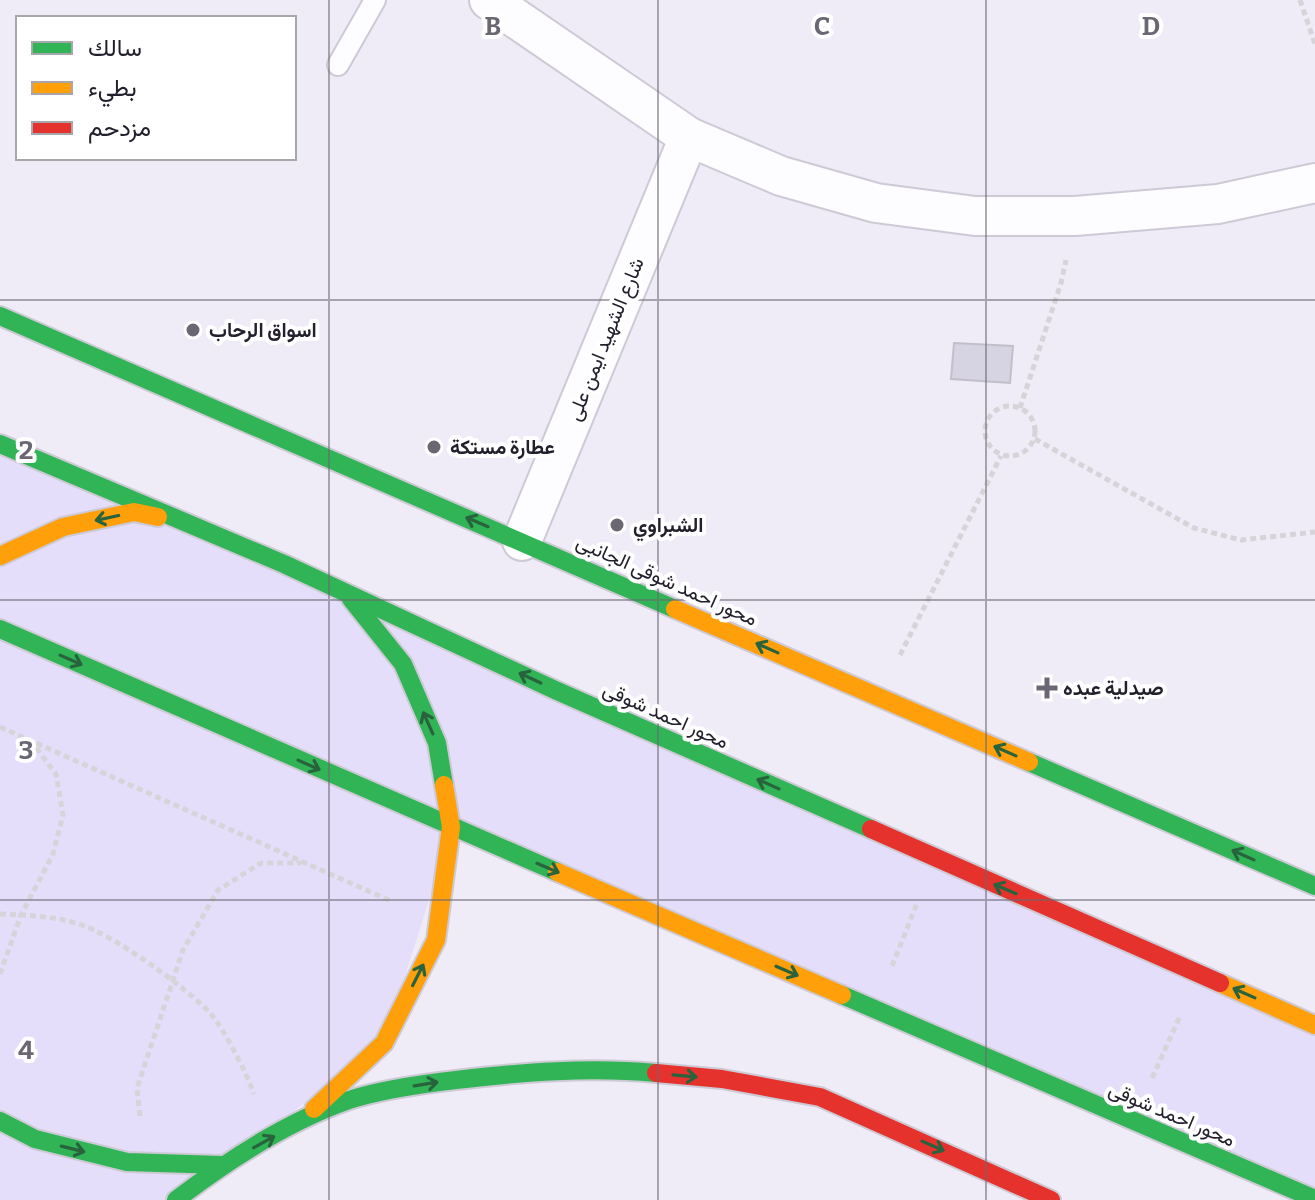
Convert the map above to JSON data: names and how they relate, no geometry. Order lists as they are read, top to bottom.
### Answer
{
  "streets": {
    "main road": ["محور احمد شوقى الجانبى", "محور احمد شوقى"],
    "street": ["شارع الشهيد ايمن على"]
  },
  "crossings": [
    ["شارع الشهيد ايمن على", "محور احمد شوقى الجانبى"]
  ],
  "one_way": ["محور احمد شوقى الجانبى"],
  "places": {
    "other": ["اسواق الرحاب", "عطارة مستكة", "الشبراوي"],
    "health": ["صيدلية عبده"]
  },
  "legend": ["سالك", "بطيء", "مزدحم"],
  "grid": {
    "columns": ["B", "C", "D"],
    "rows": ["2", "3", "4"]
  }
}
